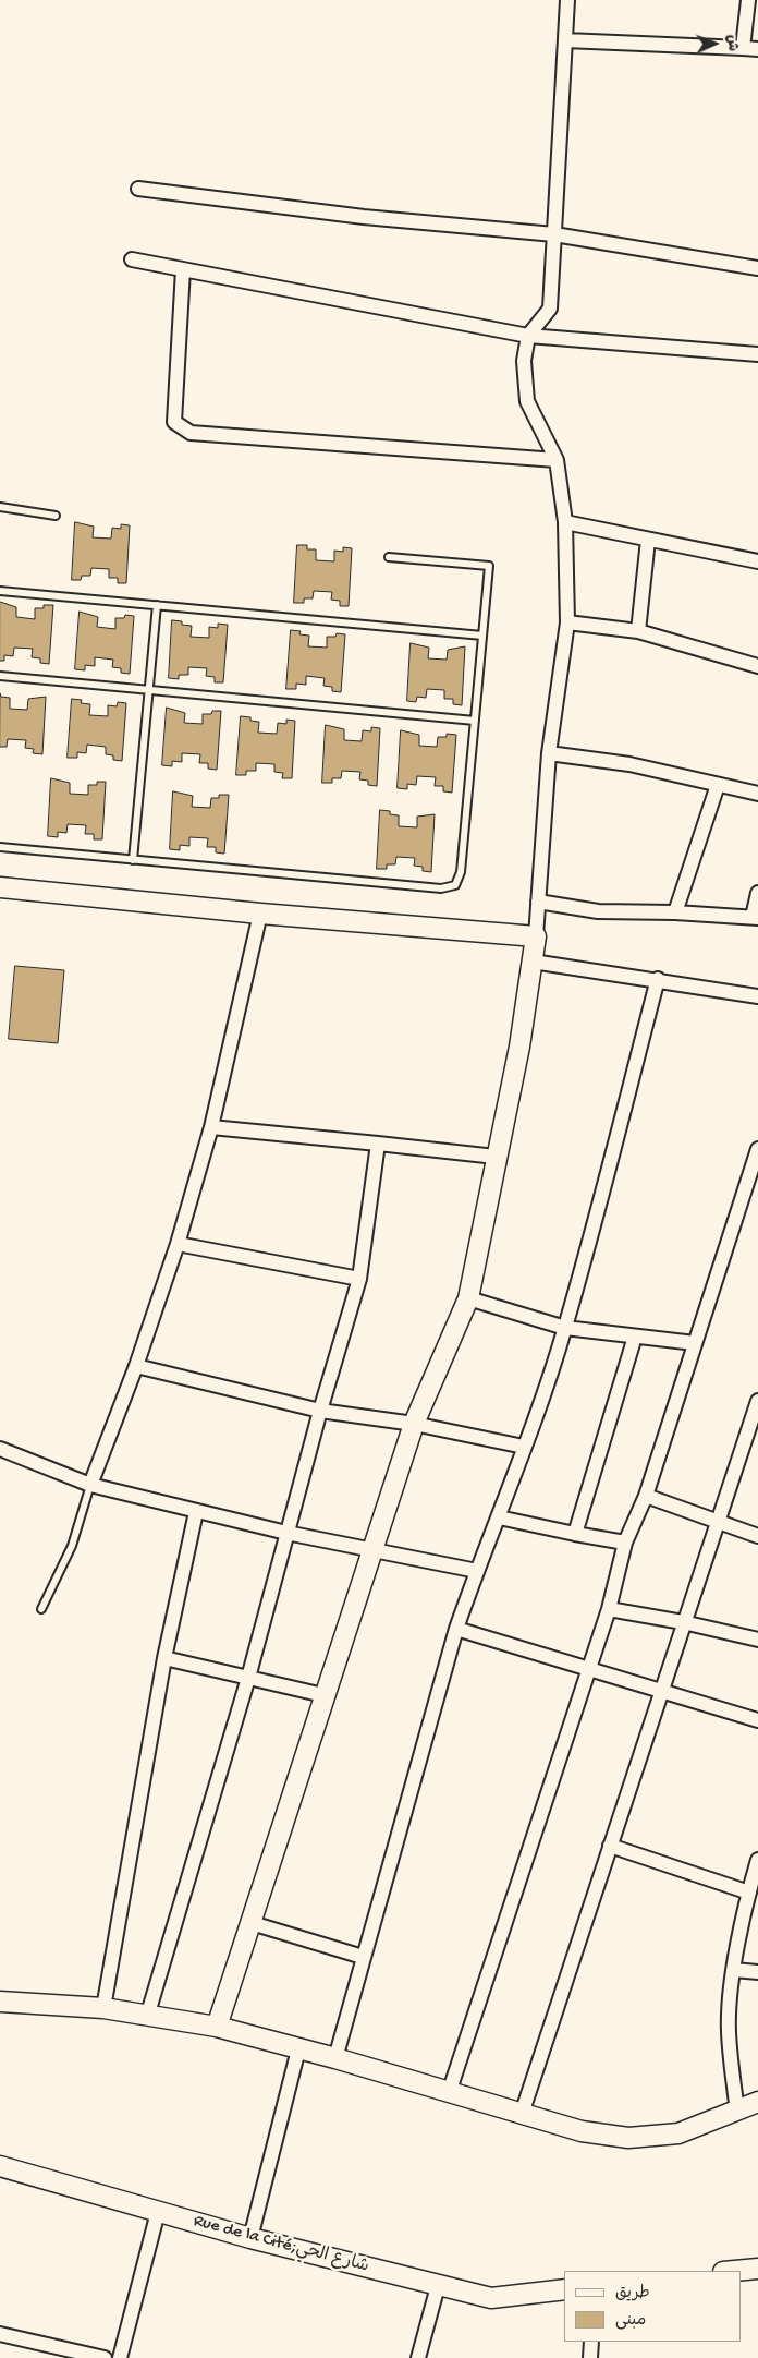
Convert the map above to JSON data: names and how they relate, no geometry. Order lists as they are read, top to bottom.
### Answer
{
  "streets": {
    "street": ["Rue de la Cité;شارع الحي"]
  },
  "legend": ["طريق", "مبنى"],
  "north": "right"
}
